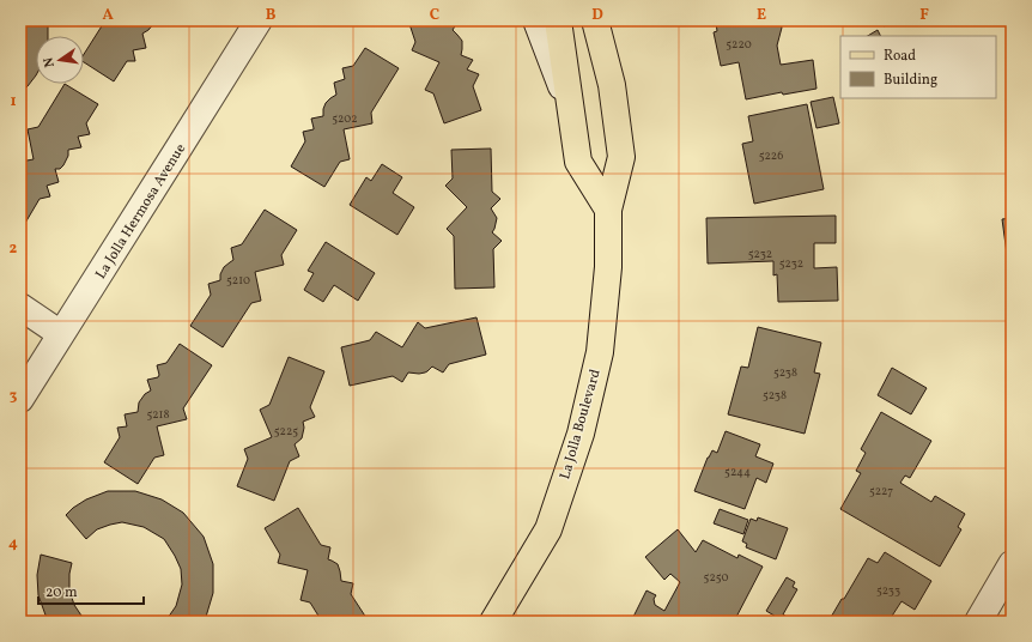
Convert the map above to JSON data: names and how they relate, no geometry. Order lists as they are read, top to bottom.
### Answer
{
  "streets": {
    "main road": ["La Jolla Boulevard"],
    "street": ["La Jolla Hermosa Avenue"]
  },
  "house_numbers": [
    "5220",
    "5202",
    "5226",
    "5232",
    "5232",
    "5210",
    "5238",
    "5238",
    "5218",
    "5225",
    "5244",
    "5227",
    "5250",
    "5233"
  ],
  "legend": ["Road", "Building"],
  "scale_bar": "20 m",
  "north": "left",
  "grid": {
    "columns": [
      "A",
      "B",
      "C",
      "D",
      "E",
      "F"
    ],
    "rows": [
      "1",
      "2",
      "3",
      "4"
    ]
  }
}
